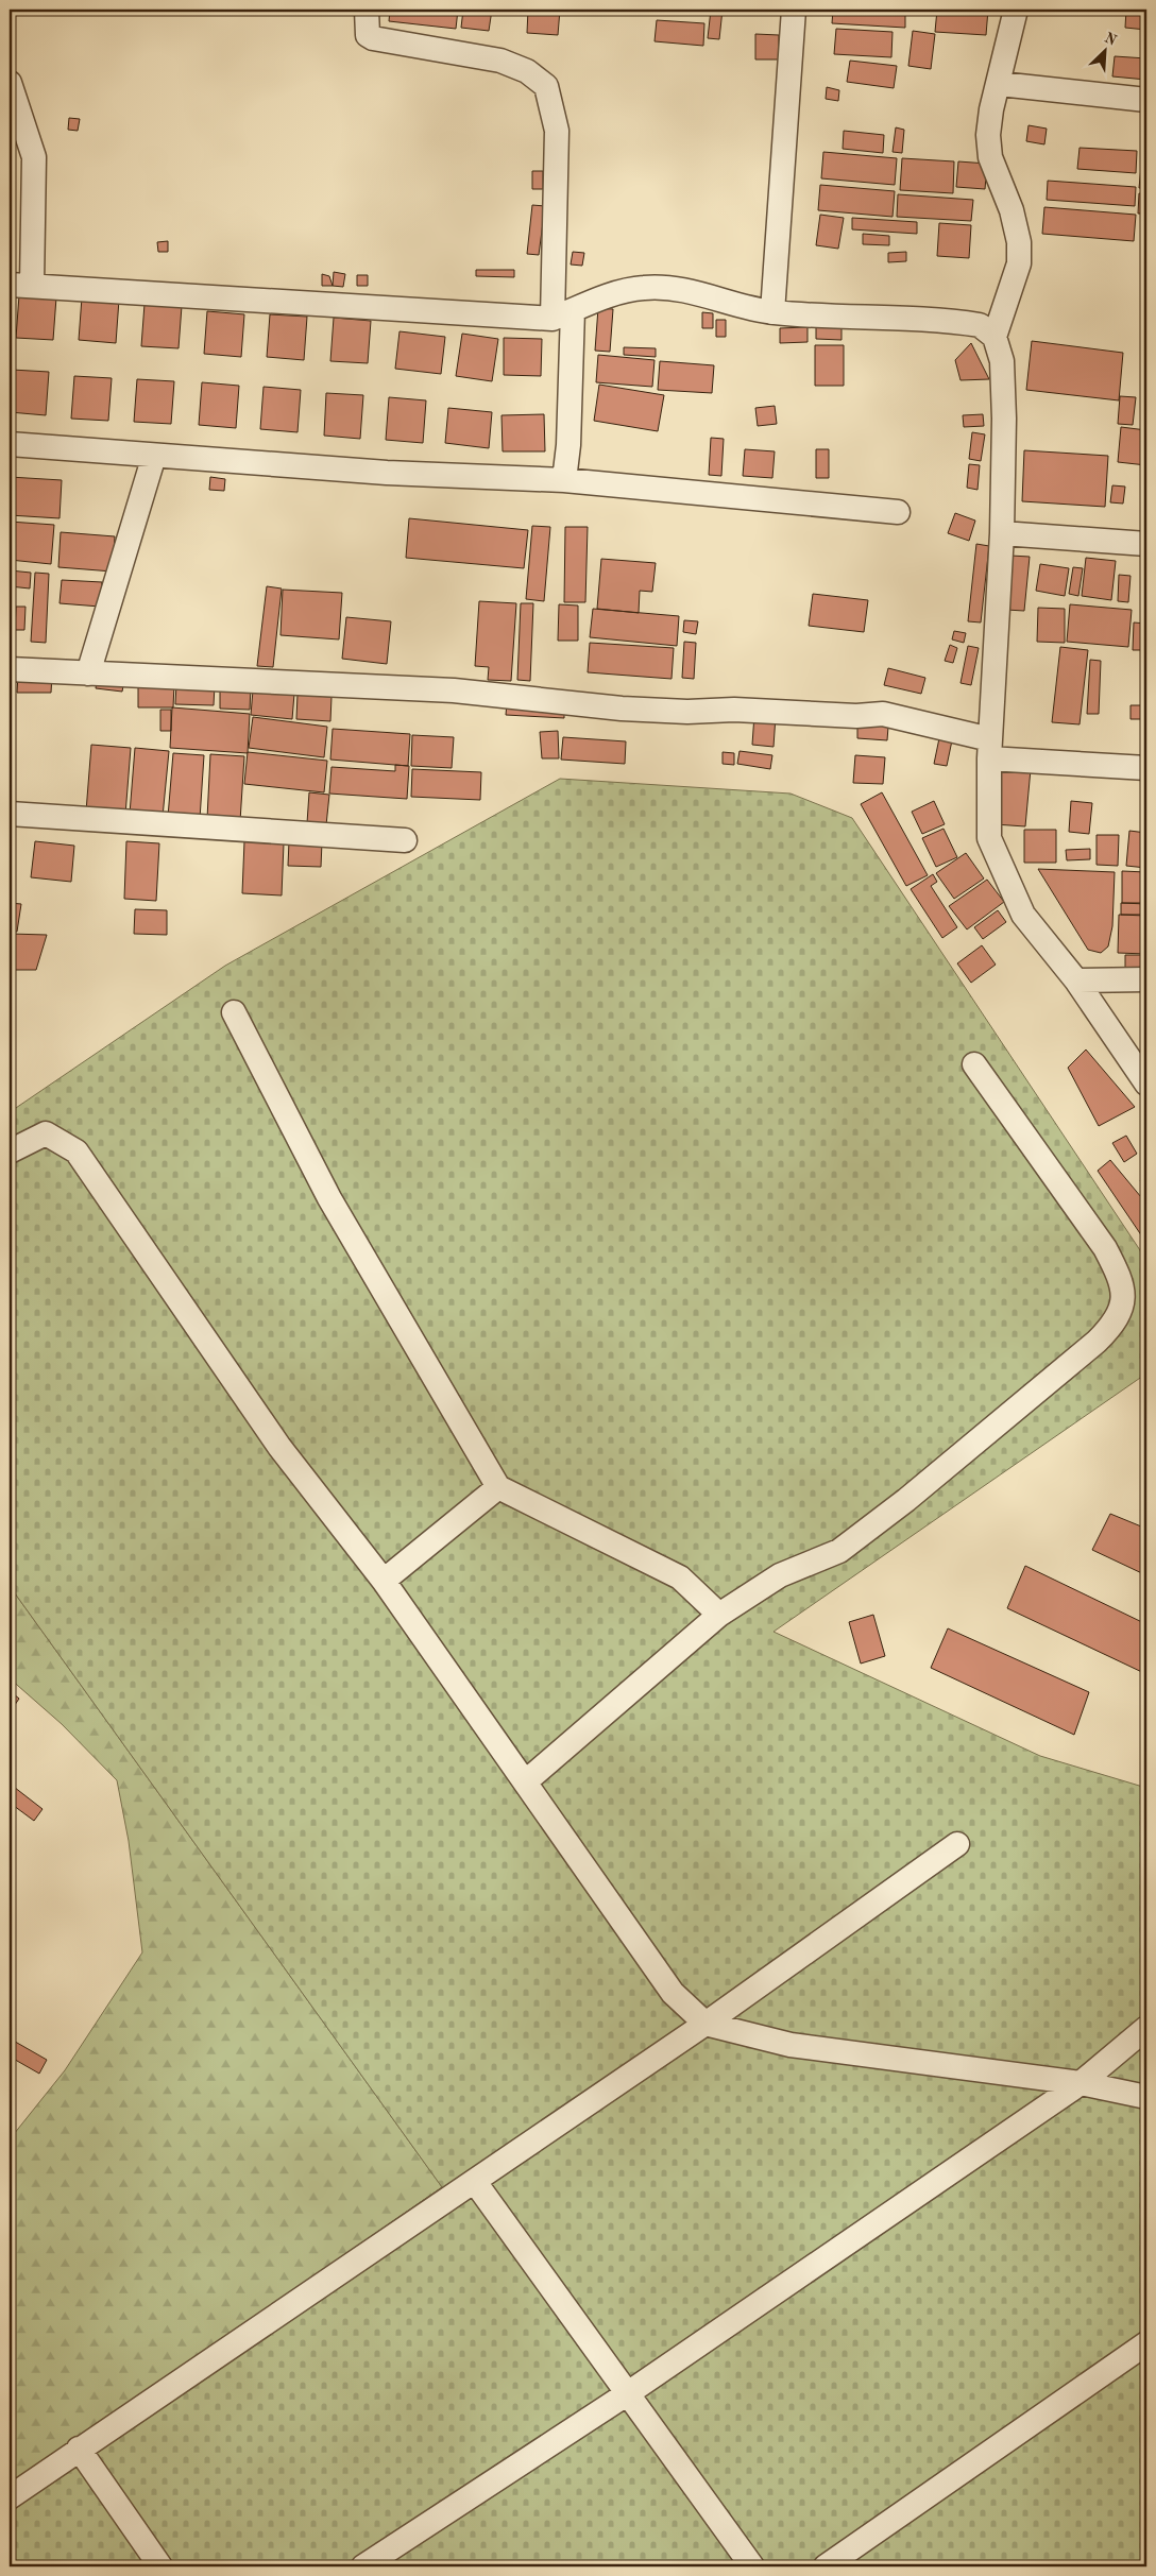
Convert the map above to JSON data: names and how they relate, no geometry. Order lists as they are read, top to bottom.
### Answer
{
  "north": "top right"
}
